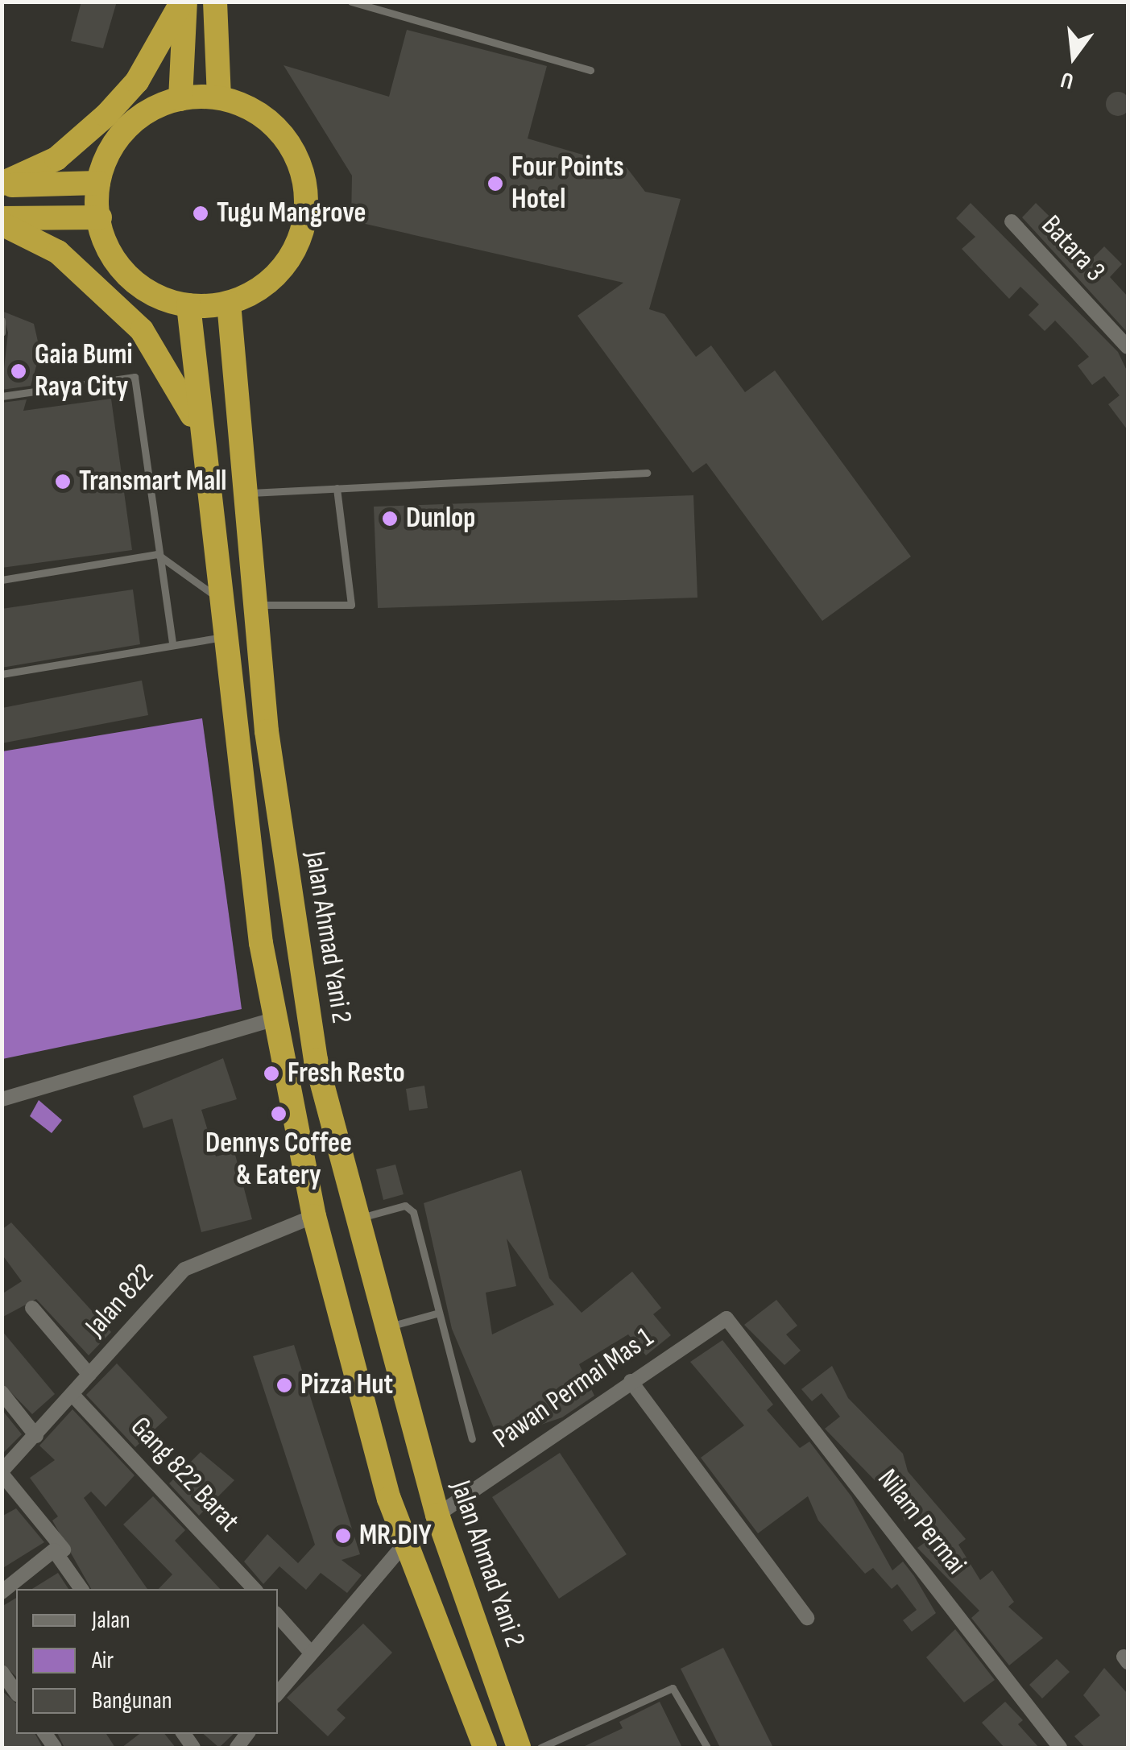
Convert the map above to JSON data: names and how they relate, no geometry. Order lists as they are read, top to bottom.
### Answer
{
  "streets": {
    "highway": ["Jalan Ahmad Yani 2"],
    "street": [
      "Batara 3",
      "Jalan 822",
      "Pawan Permai Mas 1",
      "Gang 822 Barat",
      "Nilam Permai"
    ]
  },
  "crossings": [
    ["Jalan Ahmad Yani 2", "Pawan Permai Mas 1"],
    ["Jalan 822", "Gang 822 Barat"],
    ["Pawan Permai Mas 1", "Nilam Permai"]
  ],
  "places": [
    "Four Points Hotel",
    "Tugu Mangrove",
    "Gaia Bumi Raya City",
    "Transmart Mall",
    "Dunlop",
    "Fresh Resto",
    "Dennys Coffee & Eatery",
    "Pizza Hut",
    "MR.DIY"
  ],
  "legend": ["Jalan", "Air", "Bangunan"],
  "north": "bottom"
}
